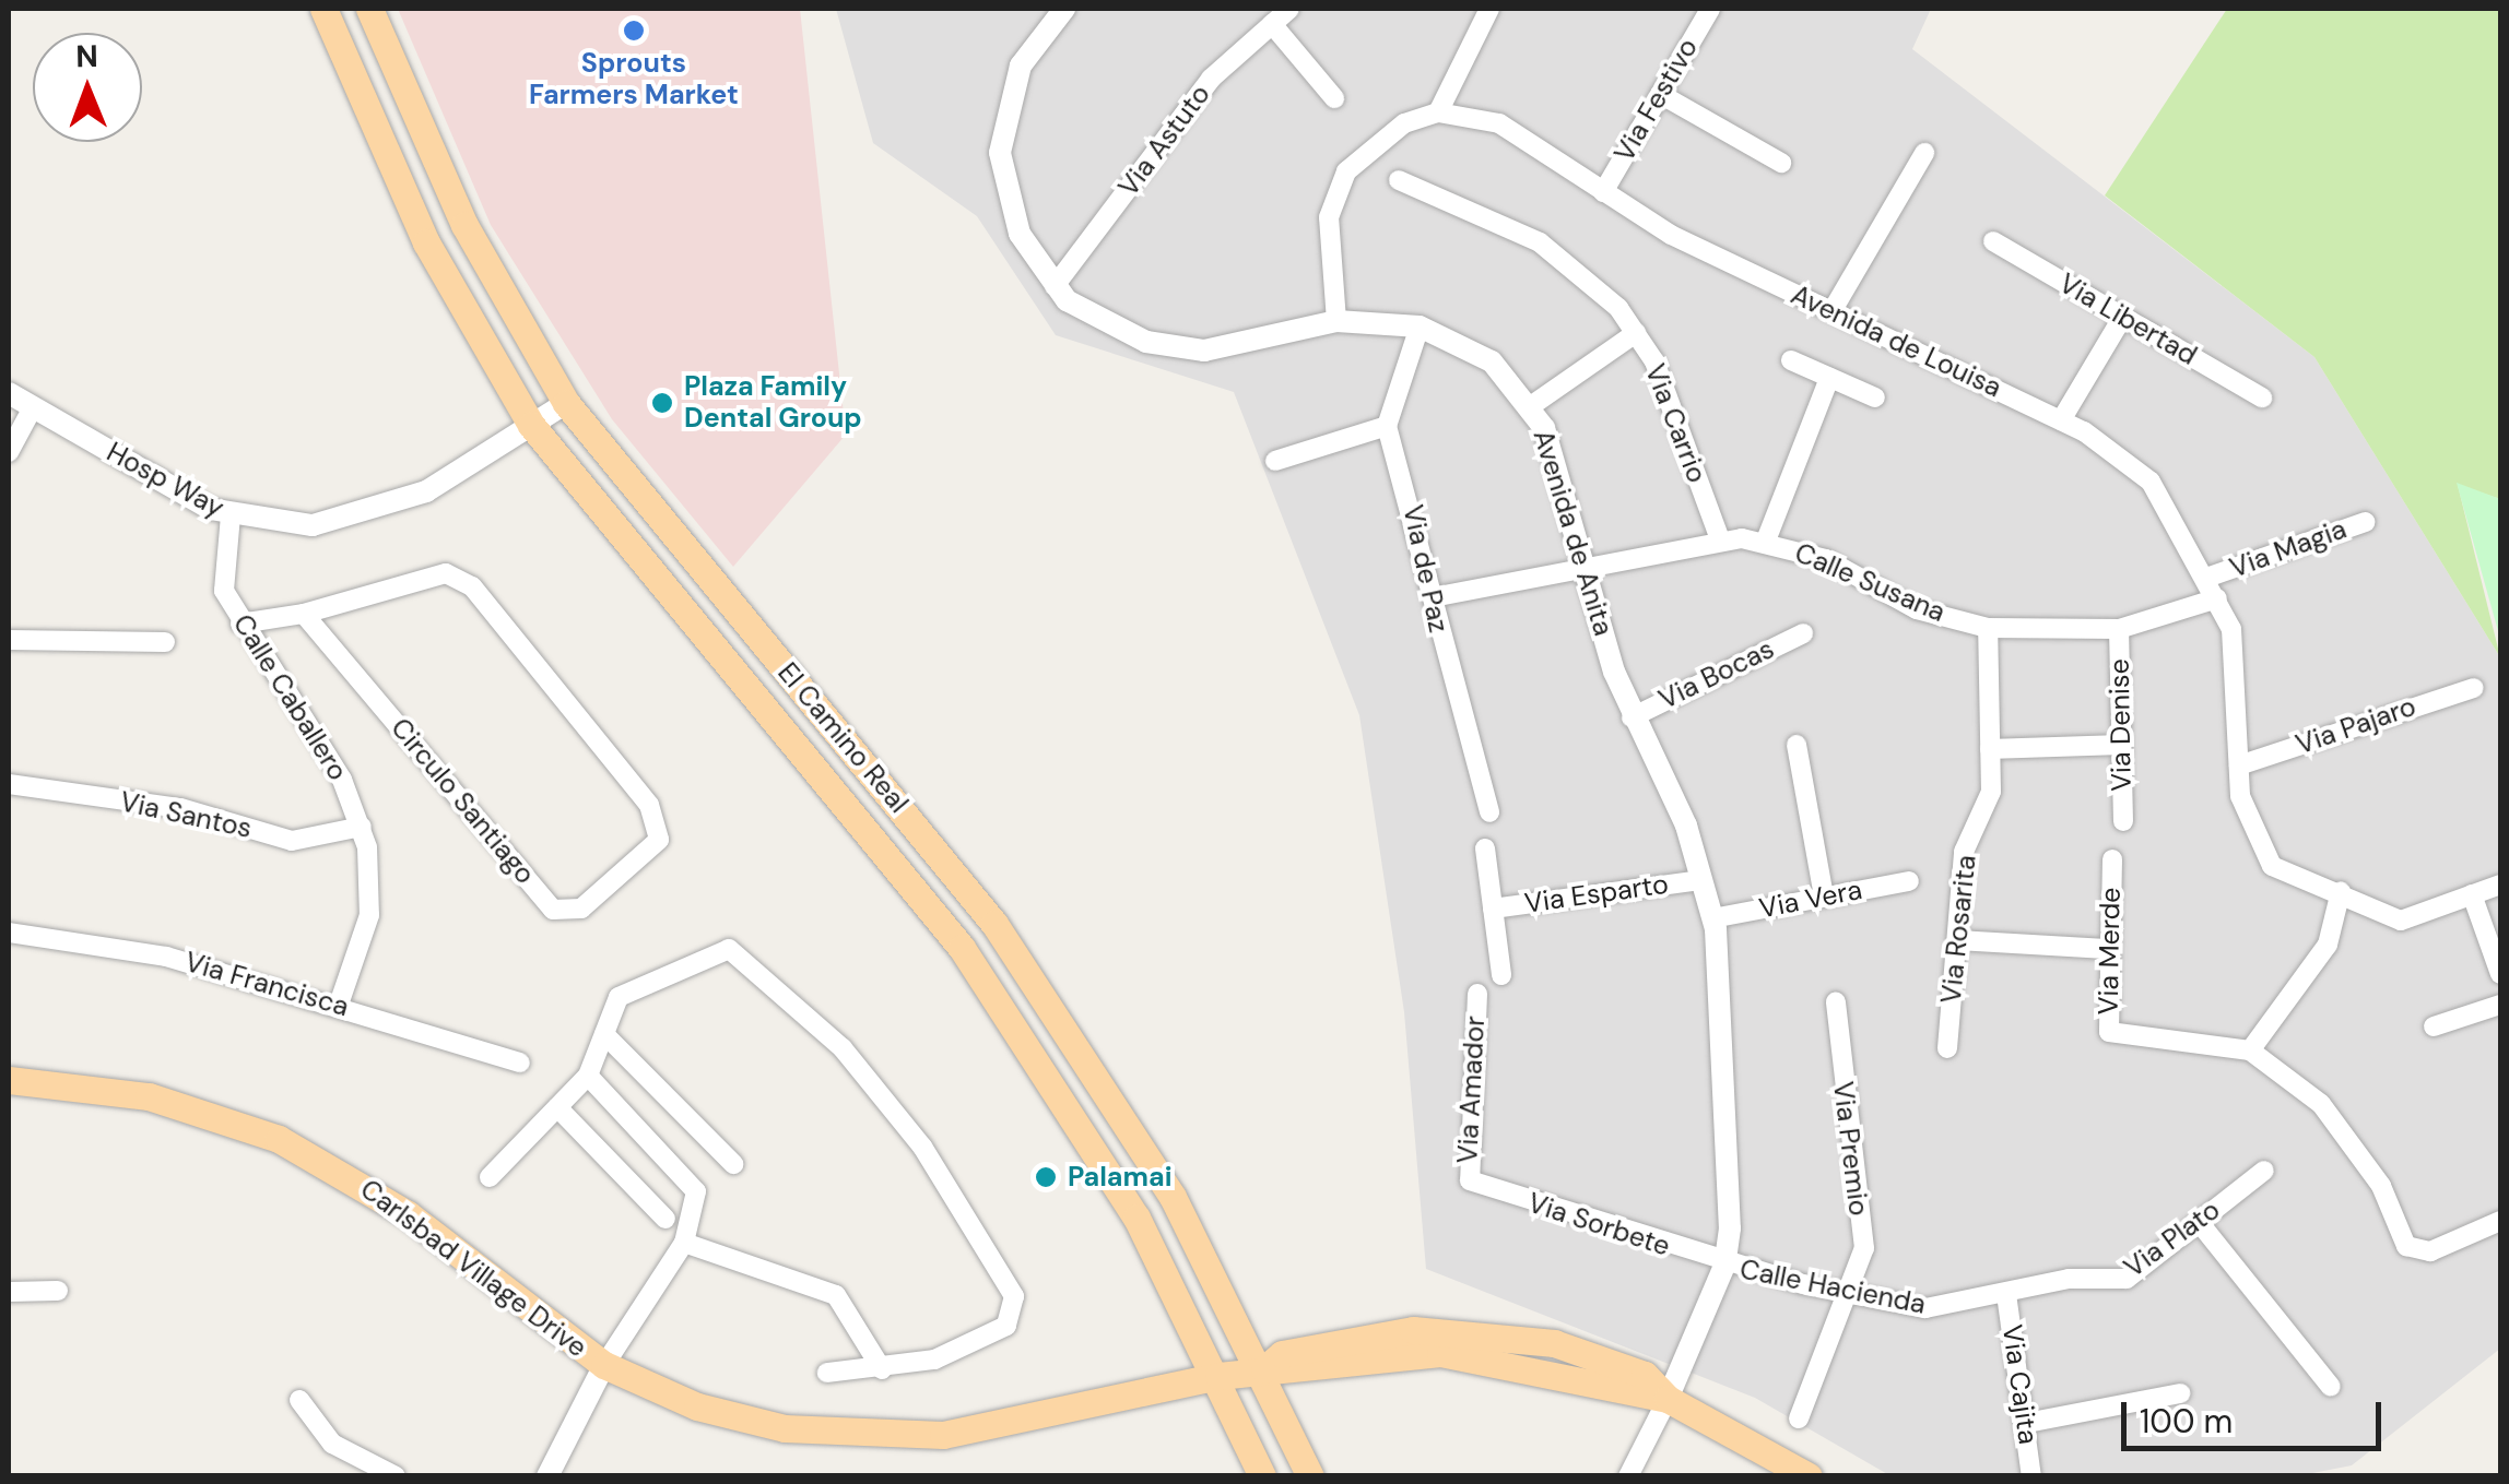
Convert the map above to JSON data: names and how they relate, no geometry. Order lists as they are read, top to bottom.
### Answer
{
  "streets": {
    "main road": ["El Camino Real", "Carlsbad Village Drive"],
    "street": [
      "Via Festivo",
      "Via Astuto",
      "Via Libertad",
      "Avenida de Louisa",
      "Via Carrio",
      "Hosp Way",
      "Avenida de Anita",
      "Via Magia",
      "Via de Paz",
      "Calle Susana",
      "Via Bocas",
      "Calle Caballero",
      "Via Denise",
      "Via Pajaro",
      "Circulo Santiago",
      "Via Santos",
      "Via Esparto",
      "Via Vera",
      "Via Rosarita",
      "Via Merde",
      "Via Francisca",
      "Via Amador",
      "Via Premio",
      "Via Sorbete",
      "Via Plato",
      "Calle Hacienda",
      "Via Cajita"
    ]
  },
  "crossings": [
    ["Via Festivo", "Avenida de Louisa"],
    ["Via Astuto", "Avenida de Anita"],
    ["Avenida de Louisa", "Via Magia"],
    ["Avenida de Louisa", "Calle Susana"],
    ["Avenida de Louisa", "Via Pajaro"],
    ["Via Carrio", "Calle Susana"],
    ["Hosp Way", "Calle Caballero"],
    ["Hosp Way", "El Camino Real"],
    ["Avenida de Anita", "Calle Susana"],
    ["Avenida de Anita", "Via Bocas"],
    ["Avenida de Anita", "Via Esparto"],
    ["Avenida de Anita", "Via Vera"],
    ["Avenida de Anita", "Via Sorbete"],
    ["Avenida de Anita", "Carlsbad Village Drive"],
    ["Avenida de Anita", "Calle Hacienda"],
    ["Via de Paz", "Calle Susana"],
    ["Calle Susana", "Via Denise"],
    ["Calle Susana", "Via Rosarita"],
    ["Calle Caballero", "Via Santos"],
    ["Calle Caballero", "Via Francisca"],
    ["El Camino Real", "Carlsbad Village Drive"],
    ["Via Amador", "Via Sorbete"],
    ["Via Premio", "Calle Hacienda"],
    ["Via Sorbete", "Calle Hacienda"],
    ["Via Plato", "Calle Hacienda"],
    ["Calle Hacienda", "Via Cajita"]
  ],
  "places": ["Sprouts Farmers Market", "Plaza Family Dental Group", "Palamai"],
  "scale_bar": "100 m",
  "north": "top"
}
